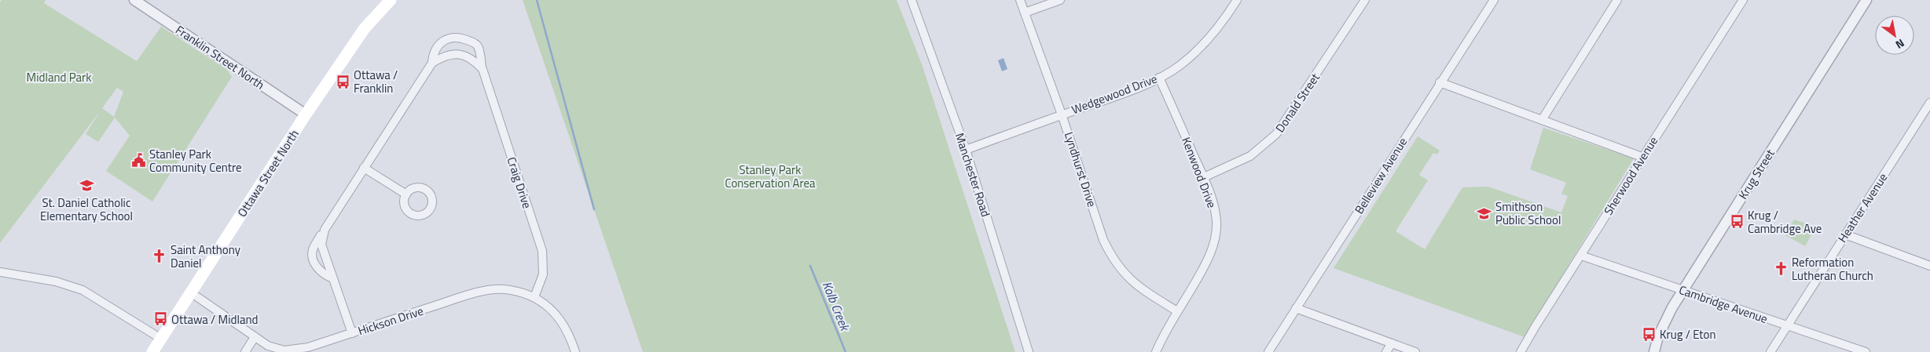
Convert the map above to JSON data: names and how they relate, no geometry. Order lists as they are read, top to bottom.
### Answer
{
  "streets": {
    "main road": ["Ottawa Street North"],
    "street": [
      "Franklin Street North",
      "Wedgewood Drive",
      "Donald Street",
      "Lyndhurst Drive",
      "Kenwood Drive",
      "Krug Street",
      "Manchester Road",
      "Belleview Avenue",
      "Sherwood Avenue",
      "Craig Drive",
      "Heather Avenue",
      "Cambridge Avenue",
      "Hickson Drive"
    ]
  },
  "crossings": [
    ["Franklin Street North", "Ottawa Street North"],
    ["Wedgewood Drive", "Lyndhurst Drive"],
    ["Wedgewood Drive", "Kenwood Drive"],
    ["Wedgewood Drive", "Manchester Road"],
    ["Donald Street", "Kenwood Drive"],
    ["Lyndhurst Drive", "Kenwood Drive"],
    ["Ottawa Street North", "Hickson Drive"],
    ["Krug Street", "Cambridge Avenue"],
    ["Sherwood Avenue", "Cambridge Avenue"],
    ["Craig Drive", "Hickson Drive"],
    ["Heather Avenue", "Cambridge Avenue"]
  ],
  "water": ["Kolb Creek"],
  "parks": ["Midland Park", "Stanley Park Conservation Area"],
  "places": {
    "bus stop": [
      "Ottawa / Franklin",
      "Krug / Cambridge Ave",
      "Ottawa / Midland",
      "Krug / Eton"
    ],
    "public building": ["Stanley Park Community Centre"],
    "school or university": ["St. Daniel Catholic Elementary School", "Smithson Public School"],
    "church": ["Saint Anthony Daniel", "Reformation Lutheran Church"]
  },
  "north": "bottom right"
}
